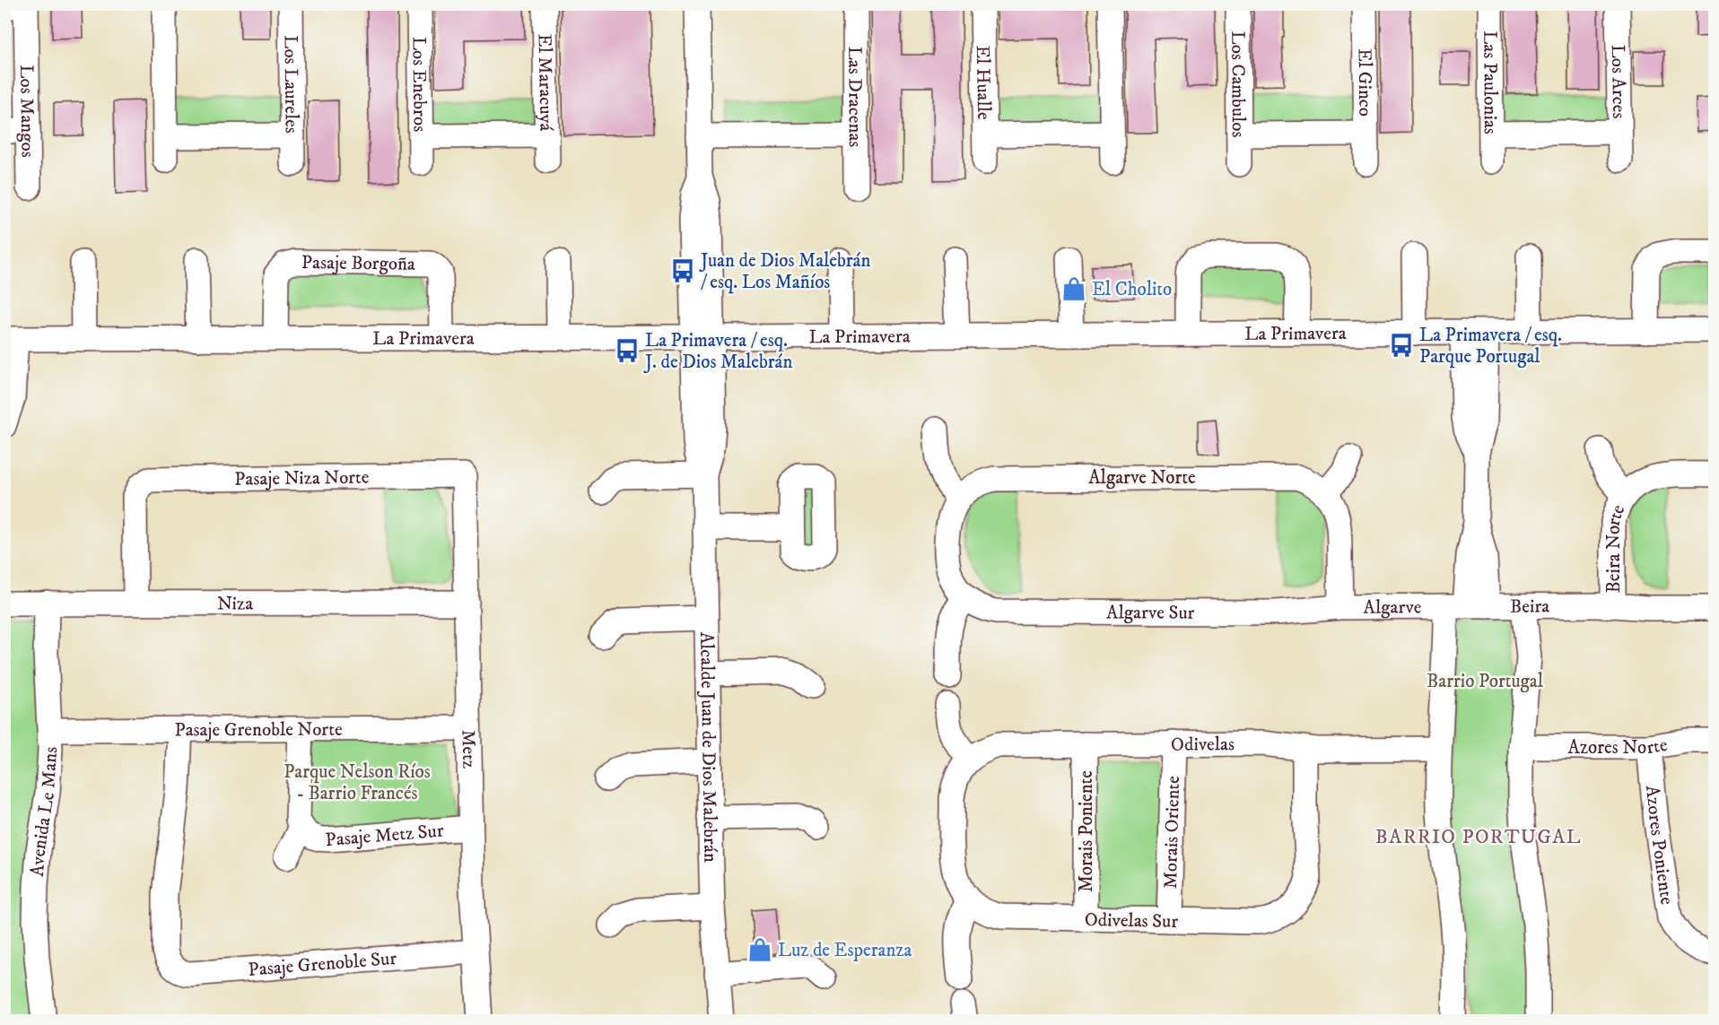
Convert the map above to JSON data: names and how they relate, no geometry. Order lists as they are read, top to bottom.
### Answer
{
  "streets": {
    "street": [
      "Los Arces",
      "El Maracuyá",
      "Las Paulonias",
      "Los Enebros",
      "El Hualle",
      "El Ginco",
      "Los Laureles",
      "Los Cambulos",
      "Las Dracenas",
      "Los Mangos",
      "Pasaje Borgoña",
      "La Primavera",
      "Pasaje Niza Norte",
      "Algarve Norte",
      "Beira Norte",
      "Niza",
      "Beira",
      "Algarve",
      "Algarve Sur",
      "Pasaje Grenoble Norte",
      "Odivelas",
      "Azores Norte",
      "Alcalde Juan de Dios Malebrán",
      "Metz",
      "Avenida Le Mans",
      "Morais Poniente",
      "Morais Oriente",
      "Pasaje Metz Sur",
      "Azores Poniente",
      "Odivelas Sur",
      "Pasaje Grenoble Sur"
    ]
  },
  "crossings": [
    ["Pasaje Borgoña", "La Primavera"],
    ["La Primavera", "Alcalde Juan de Dios Malebrán"],
    ["Pasaje Niza Norte", "Niza"],
    ["Pasaje Niza Norte", "Metz"],
    ["Algarve Norte", "Algarve"],
    ["Algarve Norte", "Algarve Sur"],
    ["Beira Norte", "Beira"],
    ["Niza", "Metz"],
    ["Niza", "Avenida Le Mans"],
    ["Beira", "Algarve"],
    ["Algarve", "Algarve Sur"],
    ["Pasaje Grenoble Norte", "Metz"],
    ["Pasaje Grenoble Norte", "Avenida Le Mans"],
    ["Pasaje Grenoble Norte", "Pasaje Grenoble Sur"],
    ["Odivelas", "Morais Poniente"],
    ["Odivelas", "Morais Oriente"],
    ["Odivelas", "Odivelas Sur"],
    ["Azores Norte", "Azores Poniente"],
    ["Metz", "Pasaje Metz Sur"],
    ["Metz", "Pasaje Grenoble Sur"],
    ["Morais Poniente", "Odivelas Sur"],
    ["Morais Oriente", "Odivelas Sur"]
  ],
  "districts": ["BARRIO PORTUGAL"],
  "parks": ["Barrio Portugal", "Parque Nelson Ríos - Barrio Francés"],
  "places": {
    "bus stop": ["Juan de Dios Malebrán / esq. Los Mañíos", "La Primavera / esq. Parque Portugal", "La Primavera / esq. J. de Dios Malebrán"],
    "shop": ["El Cholito", "Luz de Esperanza"]
  }
}
